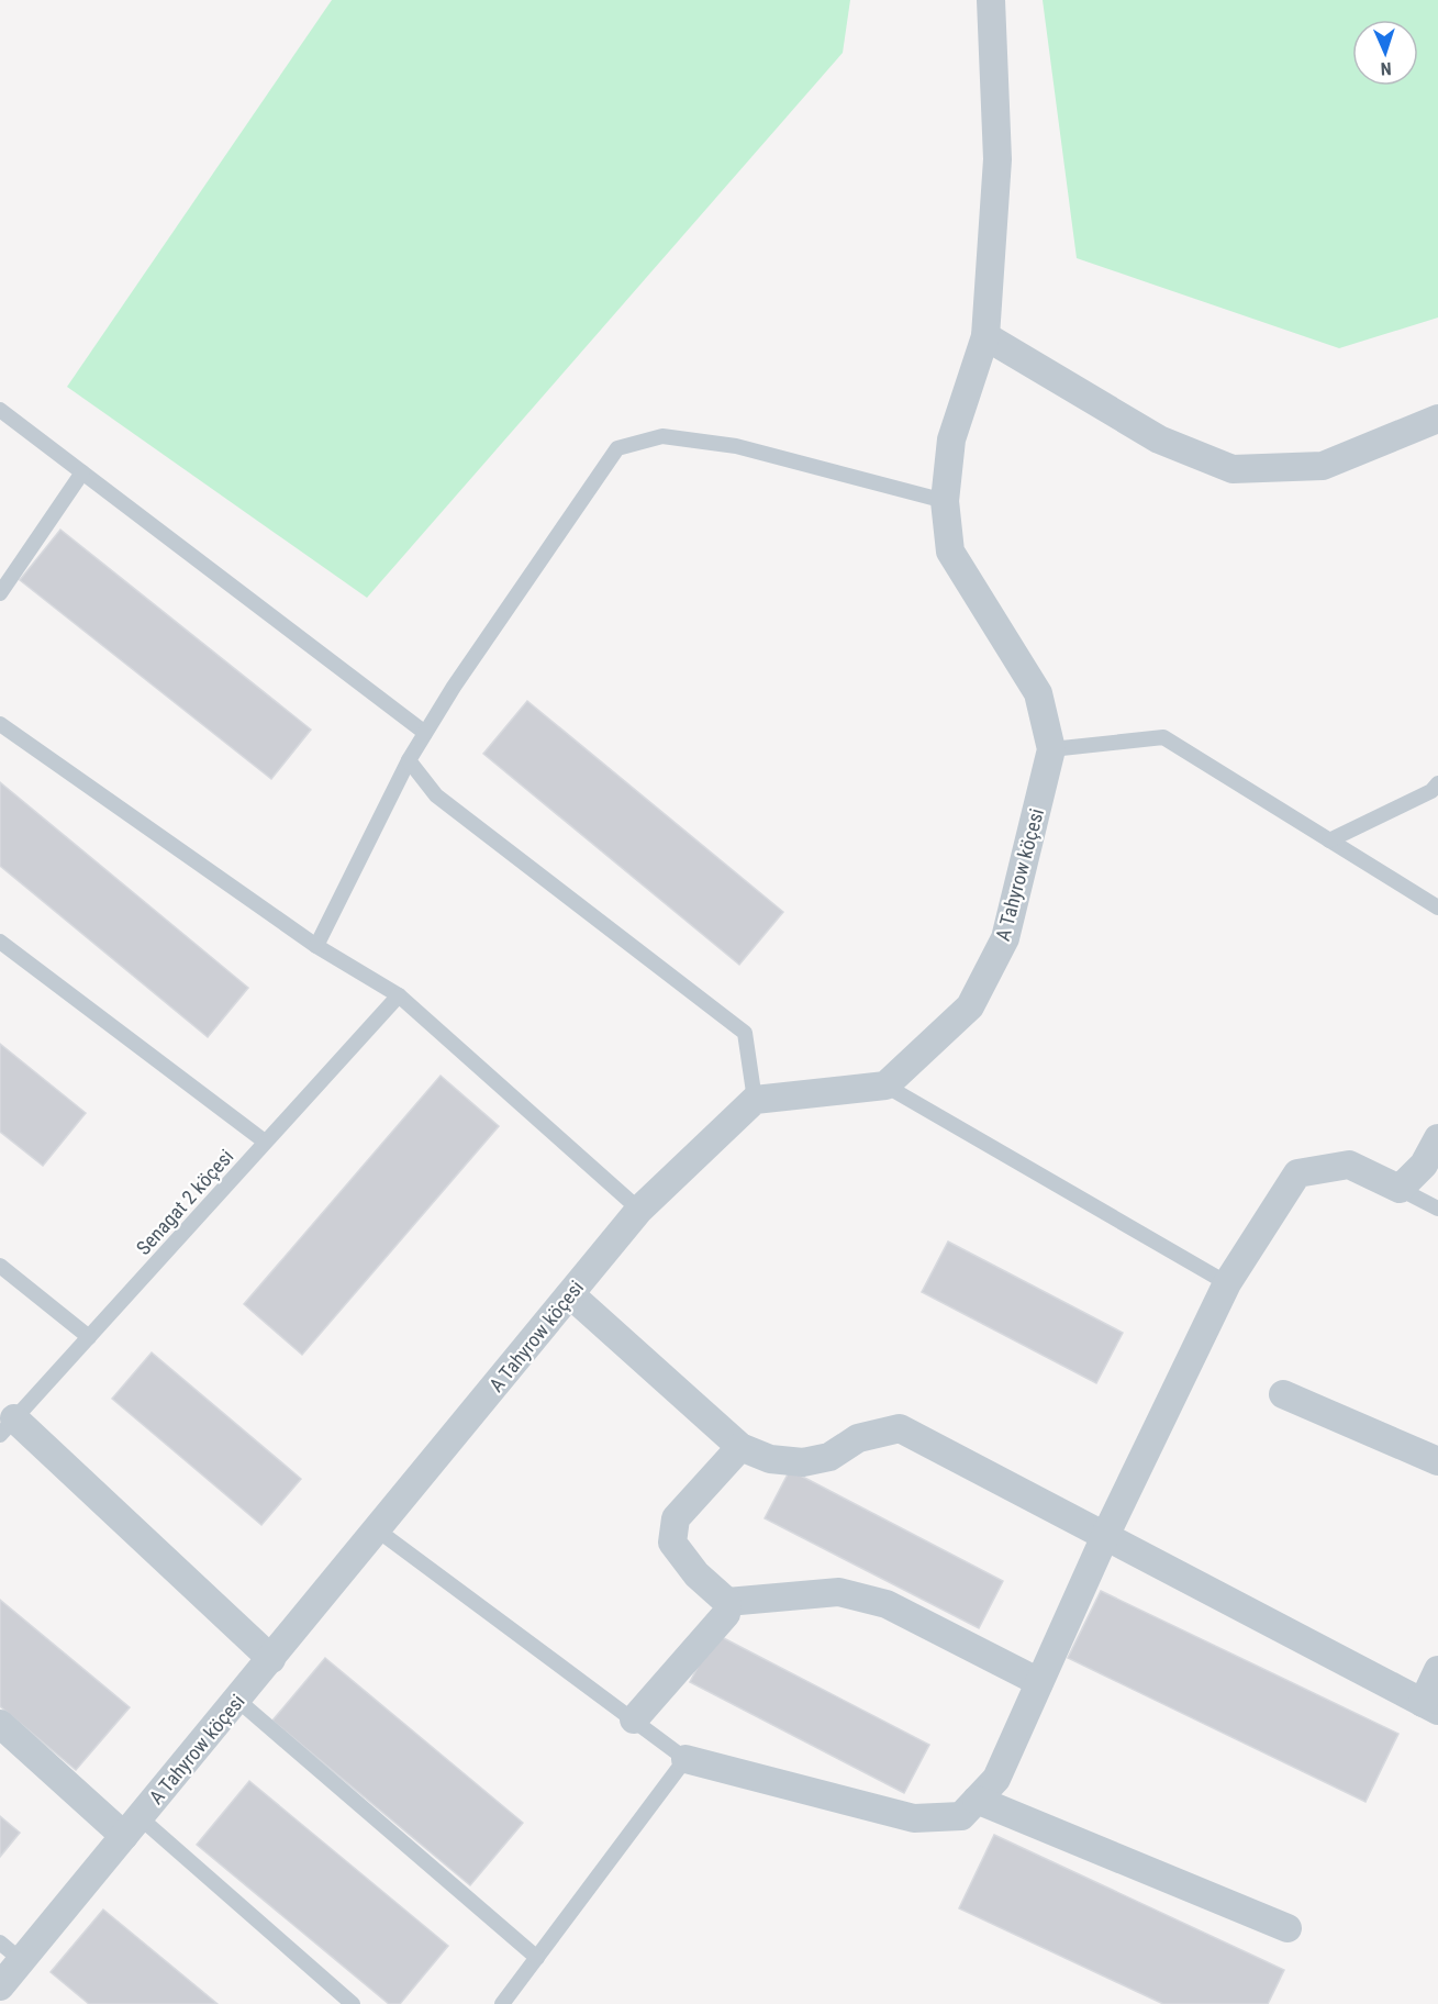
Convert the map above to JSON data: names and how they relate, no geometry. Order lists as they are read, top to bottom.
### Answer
{
  "streets": {
    "street": ["A Tahyrow köçesi"],
    "lane": ["Senagat 2 köçesi"]
  },
  "north": "bottom"
}
